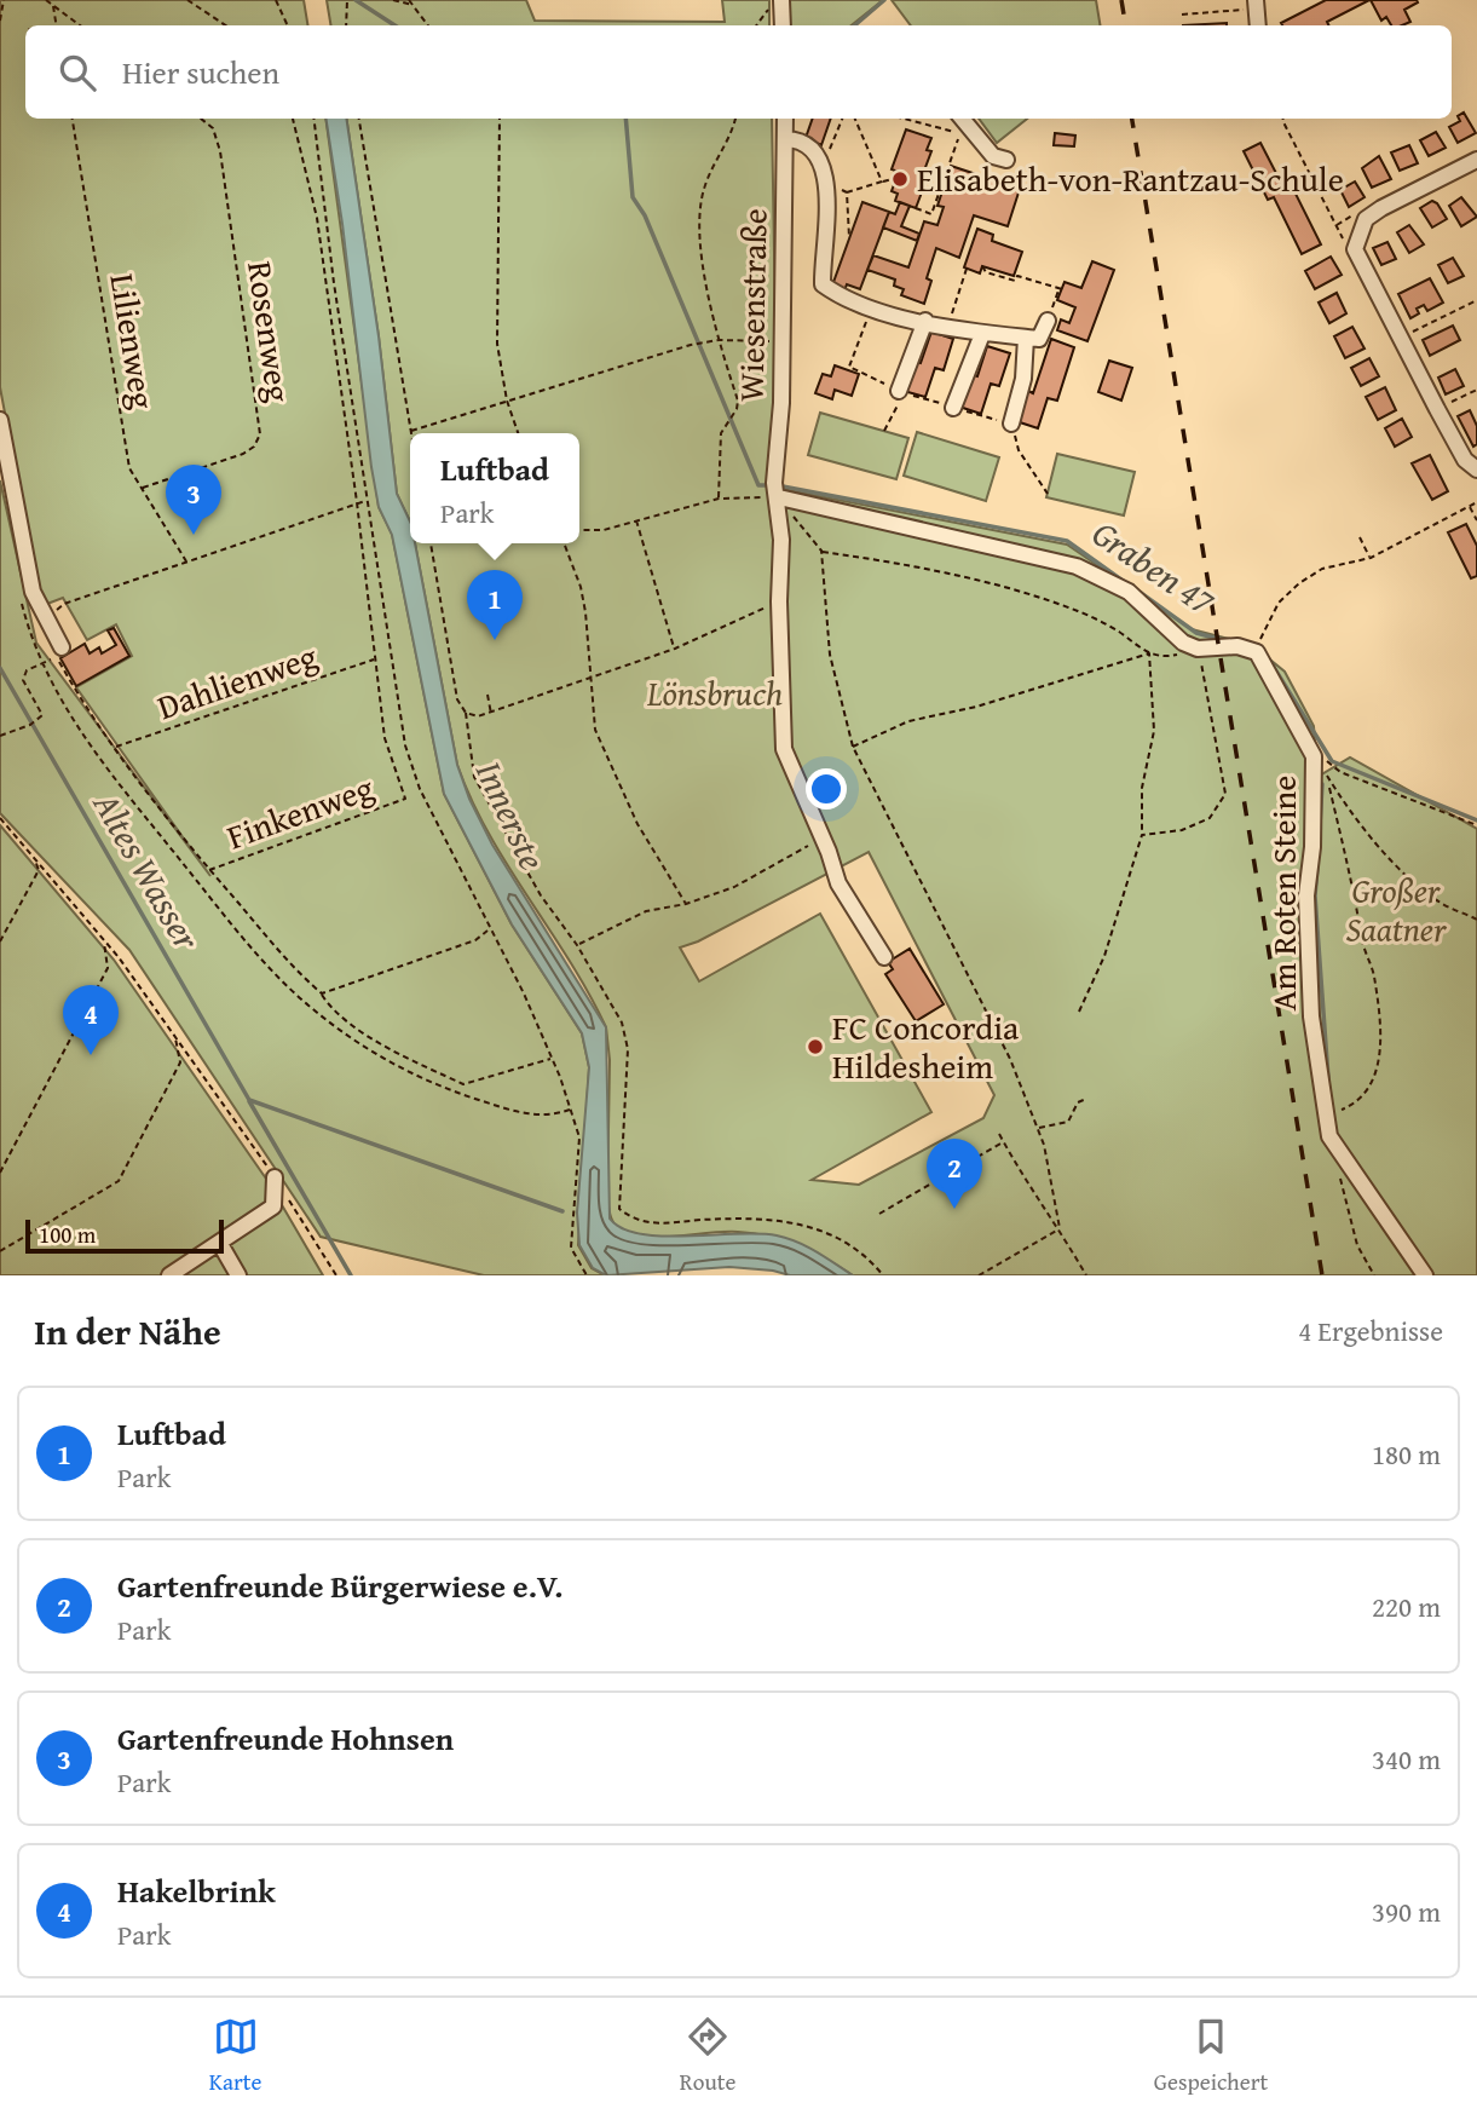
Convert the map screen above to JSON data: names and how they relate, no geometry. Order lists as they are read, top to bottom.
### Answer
{
  "streets": {
    "street": ["Wiesenstraße", "Am Roten Steine"],
    "path": [
      "Rosenweg",
      "Lilienweg",
      "Dahlienweg",
      "Finkenweg"
    ]
  },
  "crossings": [
    ["Rosenweg", "Lilienweg"],
    ["Dahlienweg", "Finkenweg"]
  ],
  "water": ["Graben 47", "Innerste", "Altes Wasser"],
  "parks": ["Lönsbruch", "Großer Saatner"],
  "places": ["Elisabeth-von-Rantzau-Schule", "FC Concordia Hildesheim"],
  "scale_bar": "100 m",
  "page": {
    "search": "Hier suchen",
    "popup": ["Luftbad", "Park"],
    "pins": [
      "3",
      "1",
      "4",
      "2"
    ],
    "scale": "100 m",
    "heading": ["In der Nähe", "4 Ergebnisse"],
    "list": [
      {
        "mark": "1",
        "name": "Luftbad",
        "note": "Park",
        "value": "180 m"
      },
      {
        "mark": "2",
        "name": "Gartenfreunde Bürgerwiese e.V.",
        "note": "Park",
        "value": "220 m"
      },
      {
        "mark": "3",
        "name": "Gartenfreunde Hohnsen",
        "note": "Park",
        "value": "340 m"
      },
      {
        "mark": "4",
        "name": "Hakelbrink",
        "note": "Park",
        "value": "390 m"
      }
    ],
    "nav": ["Karte", "Route", "Gespeichert"]
  }
}
